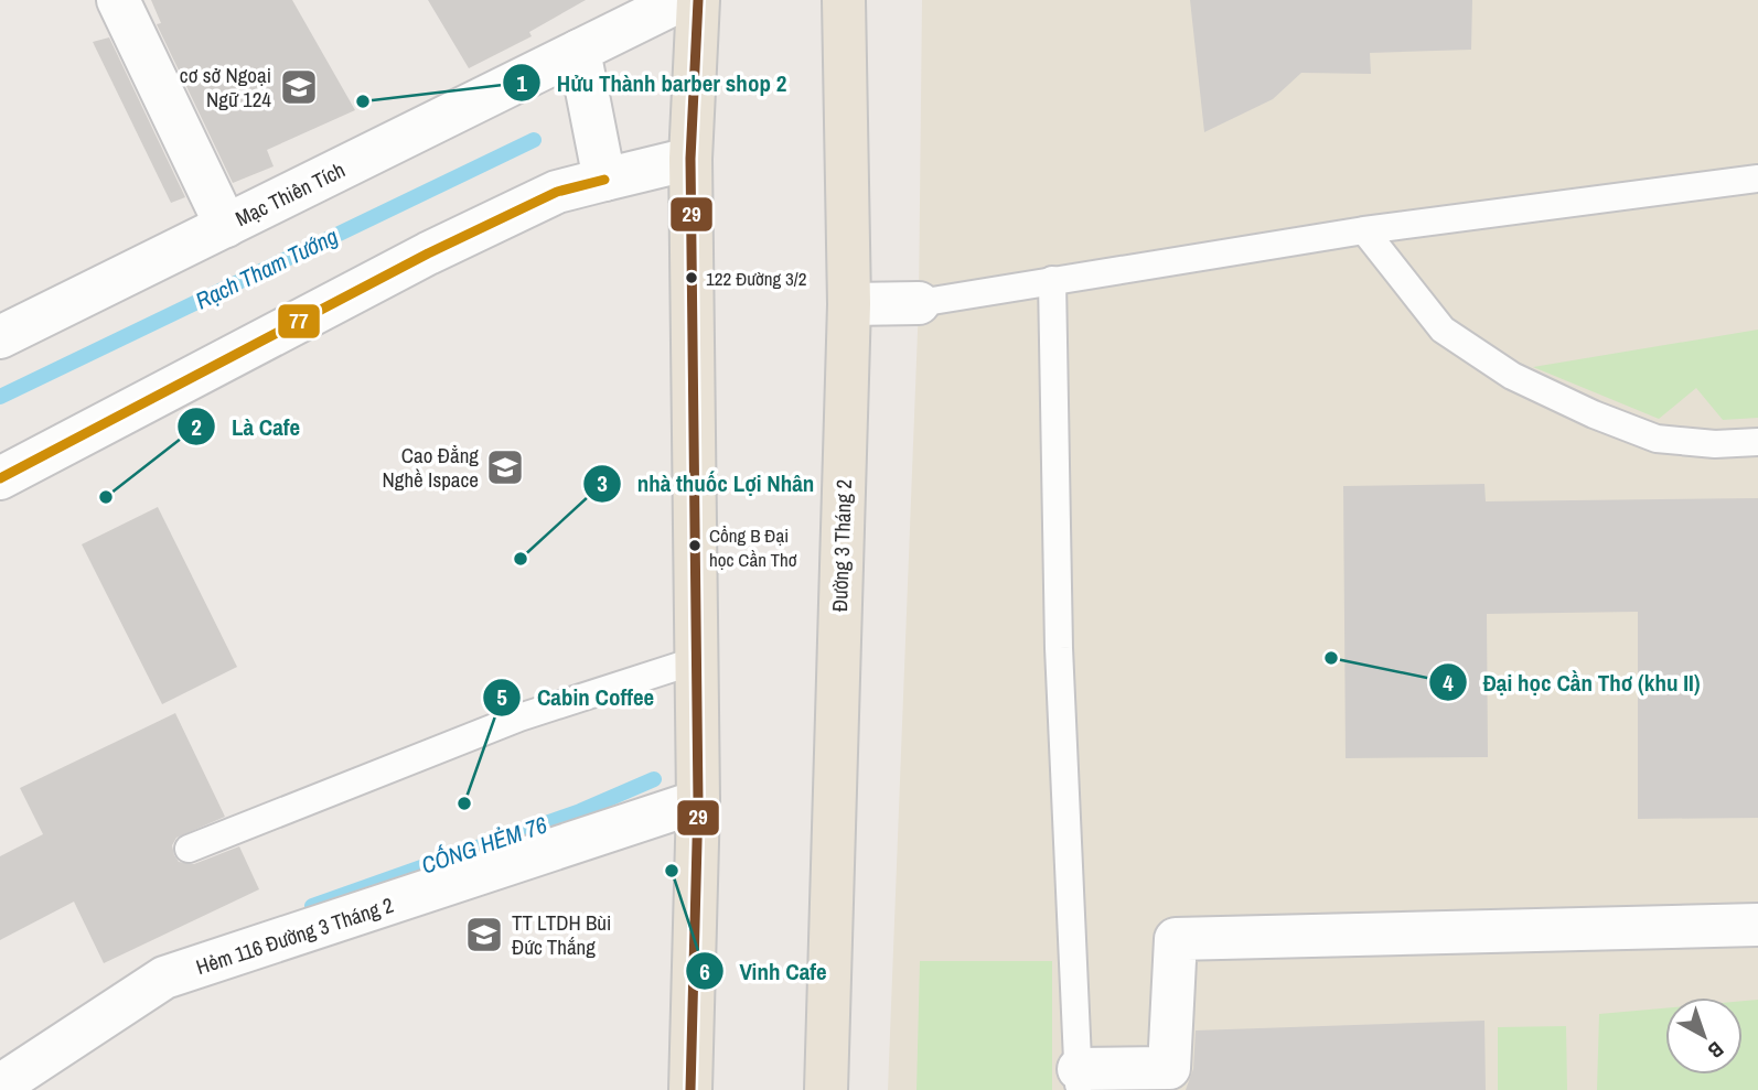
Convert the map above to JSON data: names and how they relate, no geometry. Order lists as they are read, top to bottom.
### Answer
{
  "streets": {
    "highway": ["Đường 3 Tháng 2"],
    "street": ["Mạc Thiên Tích", "Hẻm 116 Đường 3 Tháng 2"]
  },
  "water": ["Rạch Tham Tướng", "CỐNG HẺM 76"],
  "places": {
    "school or university": ["cơ sở Ngoại Ngữ 124", "Cao Đẳng Nghề Ispace", "TT LTDH Bùi Đức Thắng"],
    "other": [
      "Hửu Thành barber shop 2",
      "122 Đường 3/2",
      "Là Cafe",
      "Cổng B Đại học Cần Thơ",
      "nhà thuốc Lợi Nhân",
      "Đại học Cần Thơ (khu II)",
      "Cabin Coffee",
      "Vinh Cafe"
    ]
  },
  "lines": ["transit line 29", "transit line 77"],
  "north": "bottom right"
}
